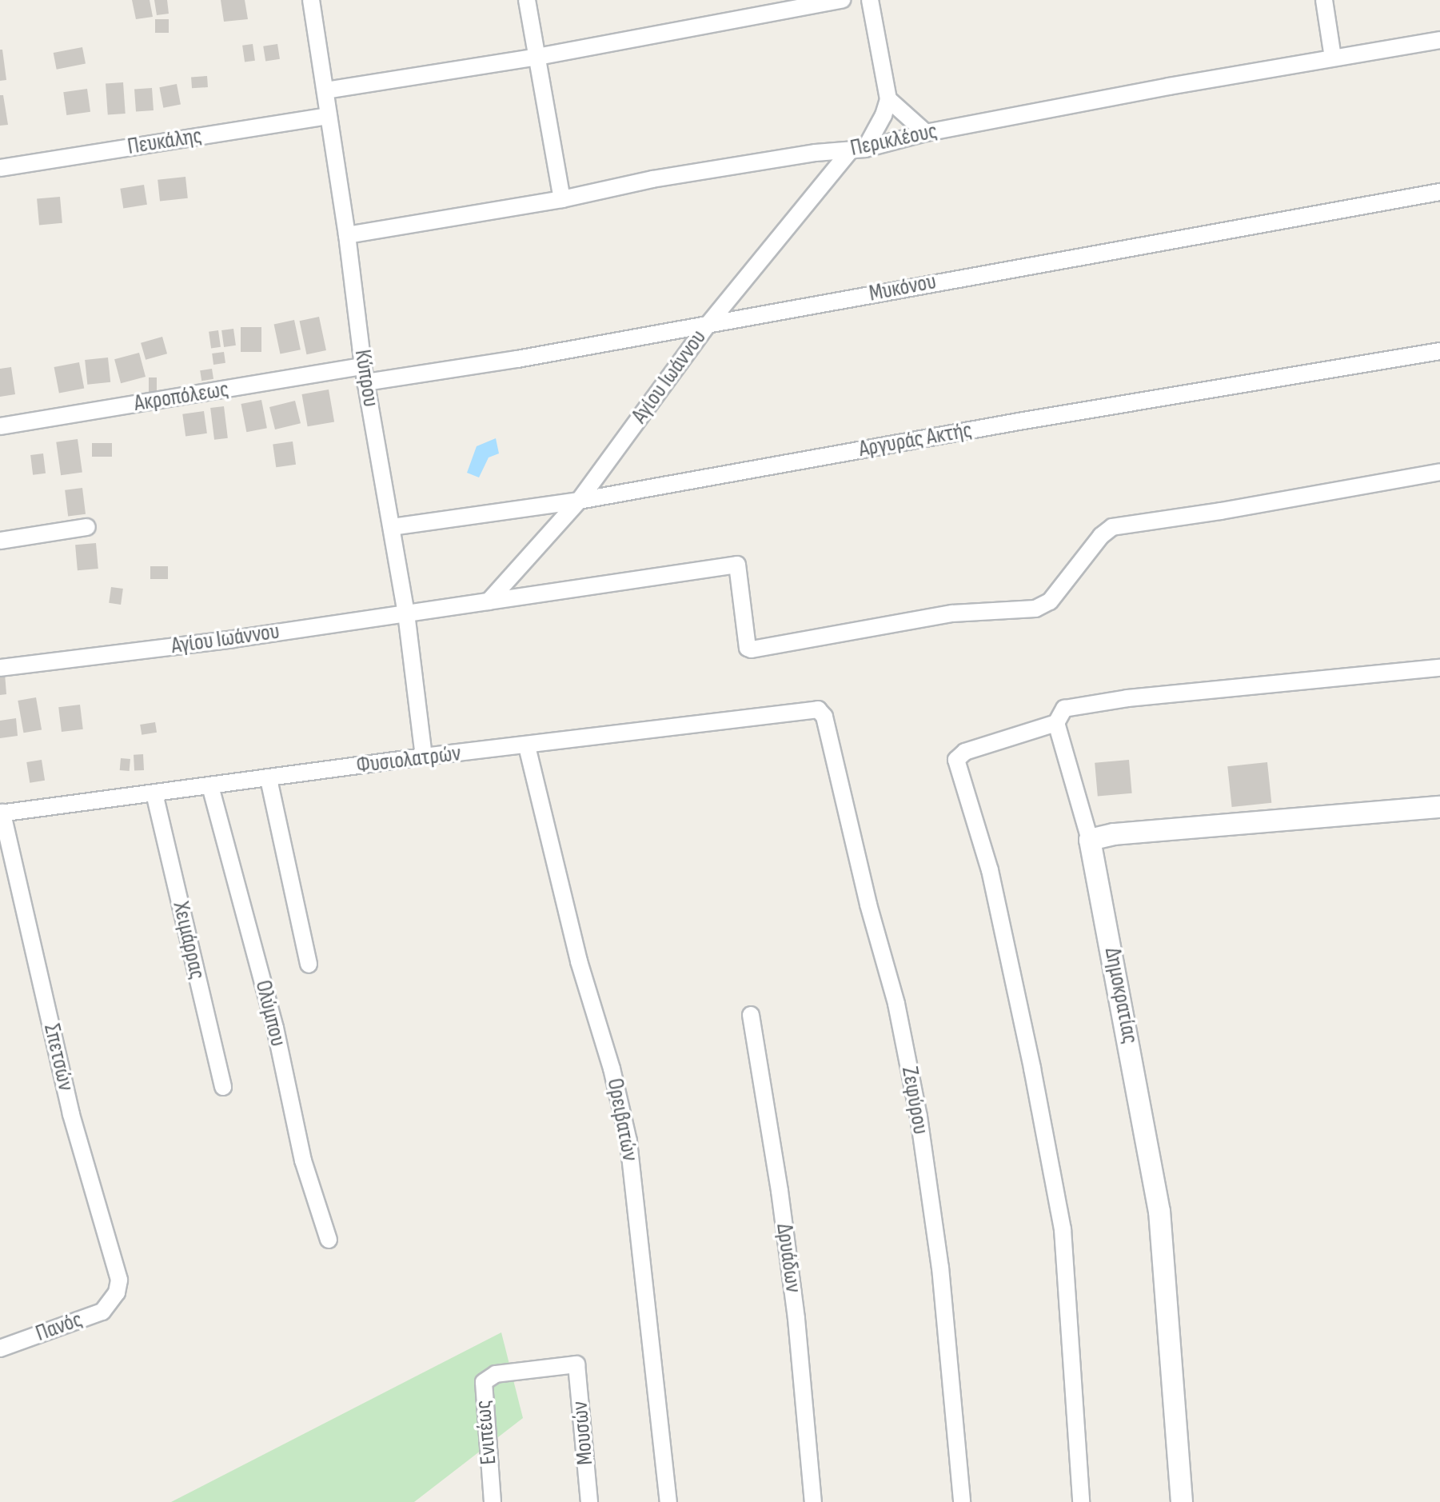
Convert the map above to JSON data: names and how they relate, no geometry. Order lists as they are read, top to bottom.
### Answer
{
  "streets": {
    "street": [
      "Περικλέους",
      "Πευκάλης",
      "Μυκόνου",
      "Αγίου Ιωάννου",
      "Κύπρου",
      "Ακροπόλεως",
      "Αργυράς Ακτής",
      "Φυσιολατρών",
      "Χειμάρρας",
      "Δημοκρατίας",
      "Ολύμπου",
      "Σπετσών",
      "Ζεφύρου",
      "Ορειβατών",
      "Δρυάδων",
      "Πανός",
      "Ενιπέως",
      "Μουσών"
    ]
  },
  "crossings": [
    ["Περικλέους", "Αγίου Ιωάννου"],
    ["Περικλέους", "Κύπρου"],
    ["Πευκάλης", "Κύπρου"],
    ["Μυκόνου", "Αγίου Ιωάννου"],
    ["Μυκόνου", "Κύπρου"],
    ["Μυκόνου", "Ακροπόλεως"],
    ["Αγίου Ιωάννου", "Κύπρου"],
    ["Αγίου Ιωάννου", "Αργυράς Ακτής"],
    ["Κύπρου", "Ακροπόλεως"],
    ["Κύπρου", "Αργυράς Ακτής"],
    ["Κύπρου", "Φυσιολατρών"],
    ["Φυσιολατρών", "Χειμάρρας"],
    ["Φυσιολατρών", "Ολύμπου"],
    ["Φυσιολατρών", "Σπετσών"],
    ["Φυσιολατρών", "Ζεφύρου"],
    ["Φυσιολατρών", "Ορειβατών"],
    ["Σπετσών", "Πανός"],
    ["Ενιπέως", "Μουσών"]
  ]
}
